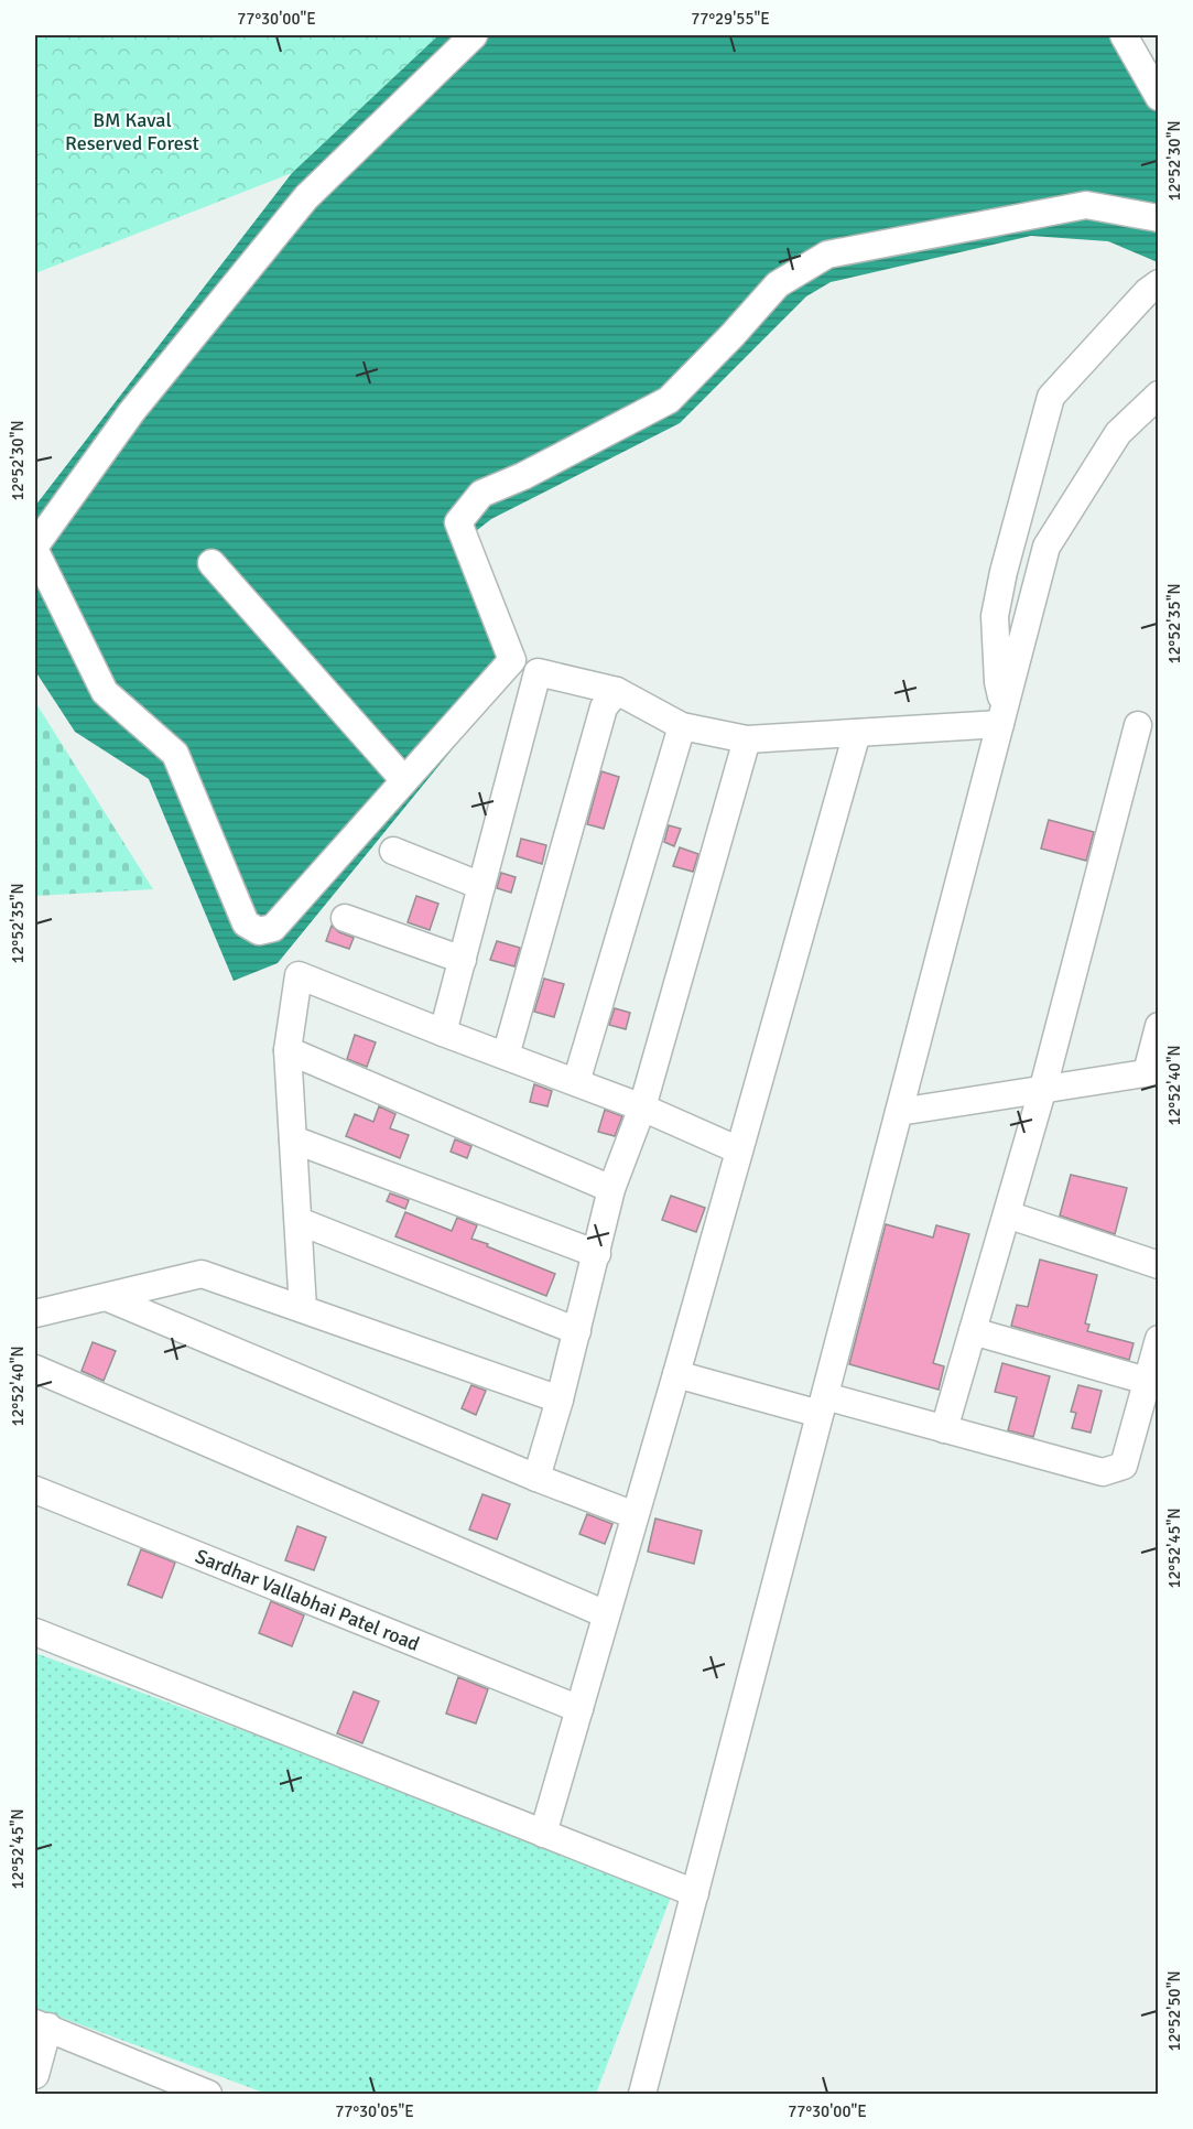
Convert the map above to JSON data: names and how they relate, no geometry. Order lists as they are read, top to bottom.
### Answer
{
  "streets": {
    "street": ["Sardhar Vallabhai Patel road"]
  },
  "parks": ["BM Kaval Reserved Forest"],
  "coordinates": [
    "77°30'00\"E",
    "77°29'55\"E",
    "12°52'30\"N",
    "12°52'35\"N",
    "12°52'40\"N",
    "12°52'45\"N",
    "12°52'50\"N",
    "77°30'05\"E"
  ]
}
